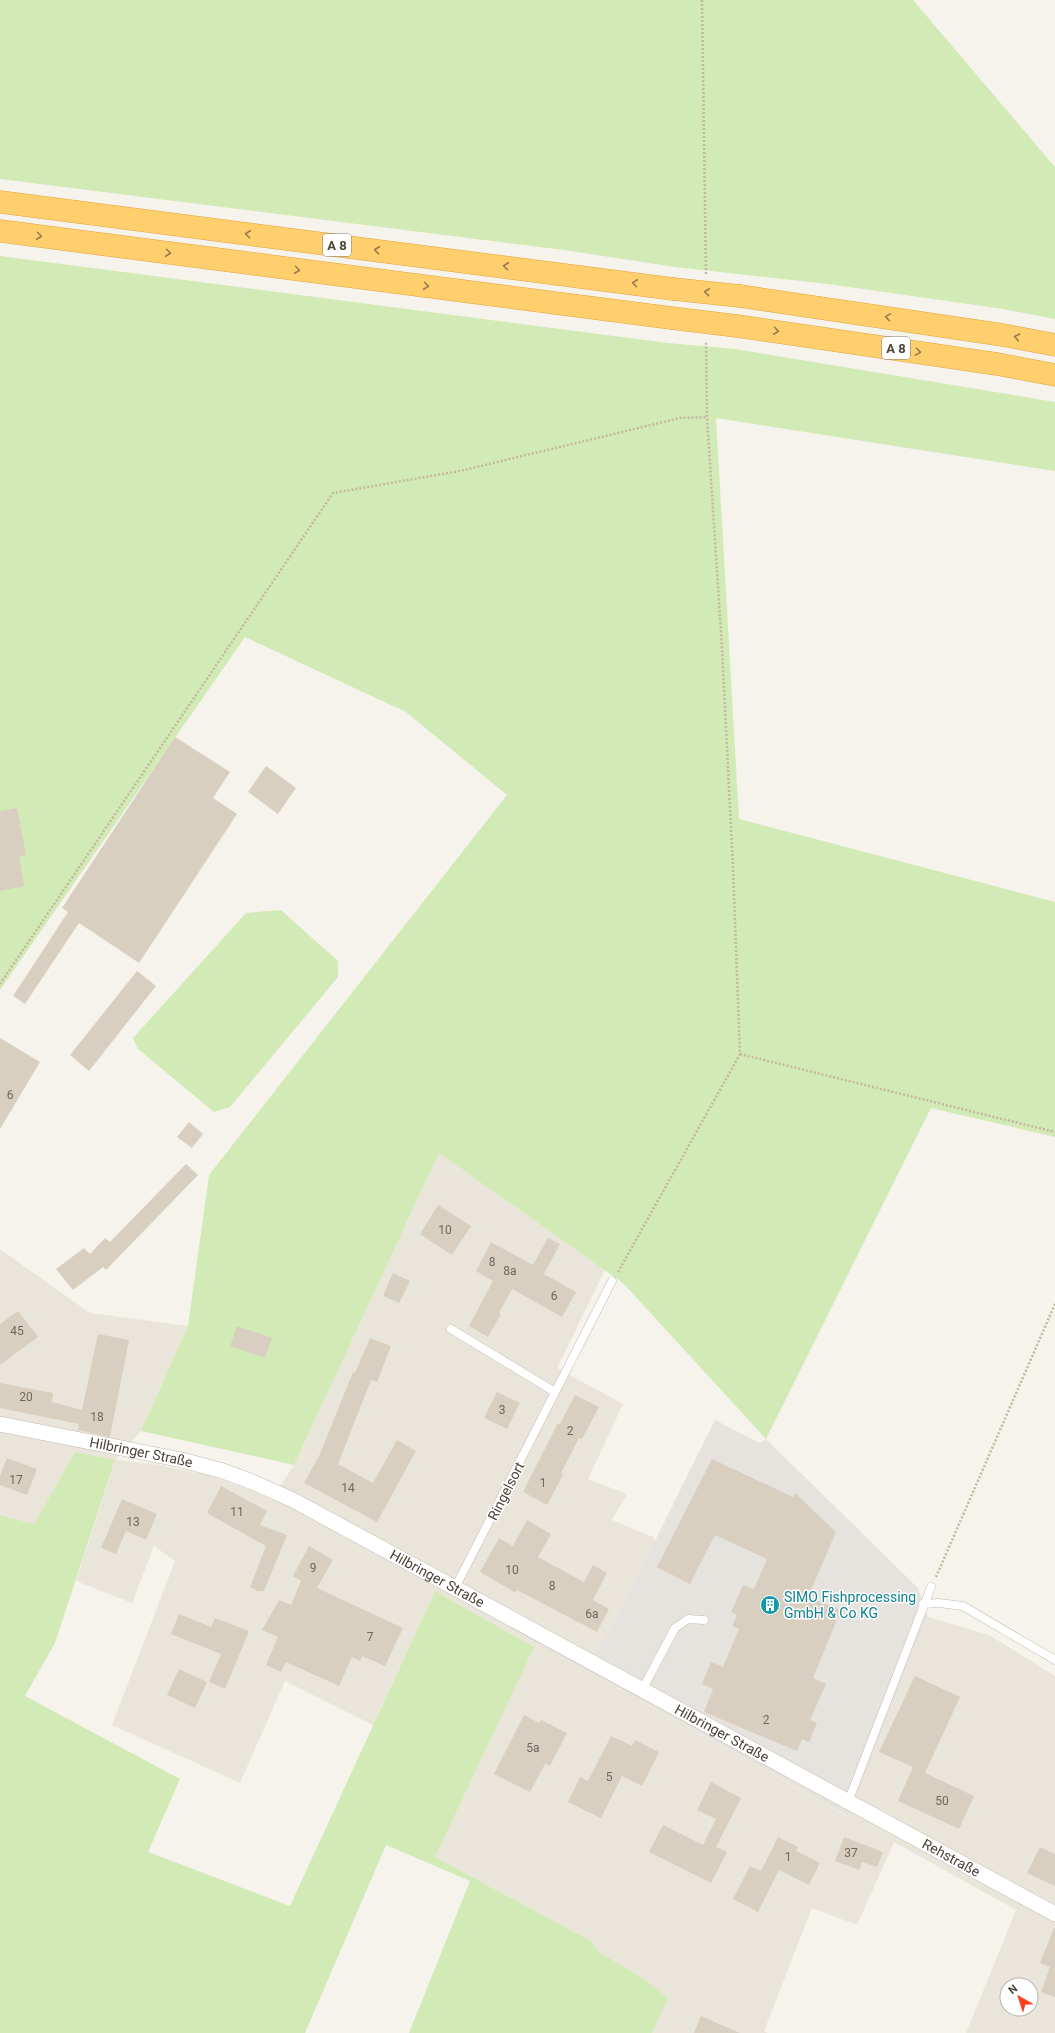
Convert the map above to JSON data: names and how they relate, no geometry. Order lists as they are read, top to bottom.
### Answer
{
  "streets": {
    "highway": ["A 8"],
    "street": ["Hilbringer Straße", "Rehstraße"],
    "lane": ["Ringelsort"]
  },
  "crossings": [
    ["Hilbringer Straße", "Ringelsort"],
    ["Hilbringer Straße", "Rehstraße"]
  ],
  "places": {
    "building": ["SIMO Fishprocessing GmbH & Co KG"]
  },
  "house_numbers": [
    "6",
    "10",
    "8",
    "8a",
    "6",
    "45",
    "20",
    "3",
    "18",
    "2",
    "17",
    "1",
    "14",
    "11",
    "13",
    "9",
    "10",
    "8",
    "6a",
    "7",
    "2",
    "5a",
    "5",
    "50",
    "37",
    "1"
  ],
  "north": "top left"
}
